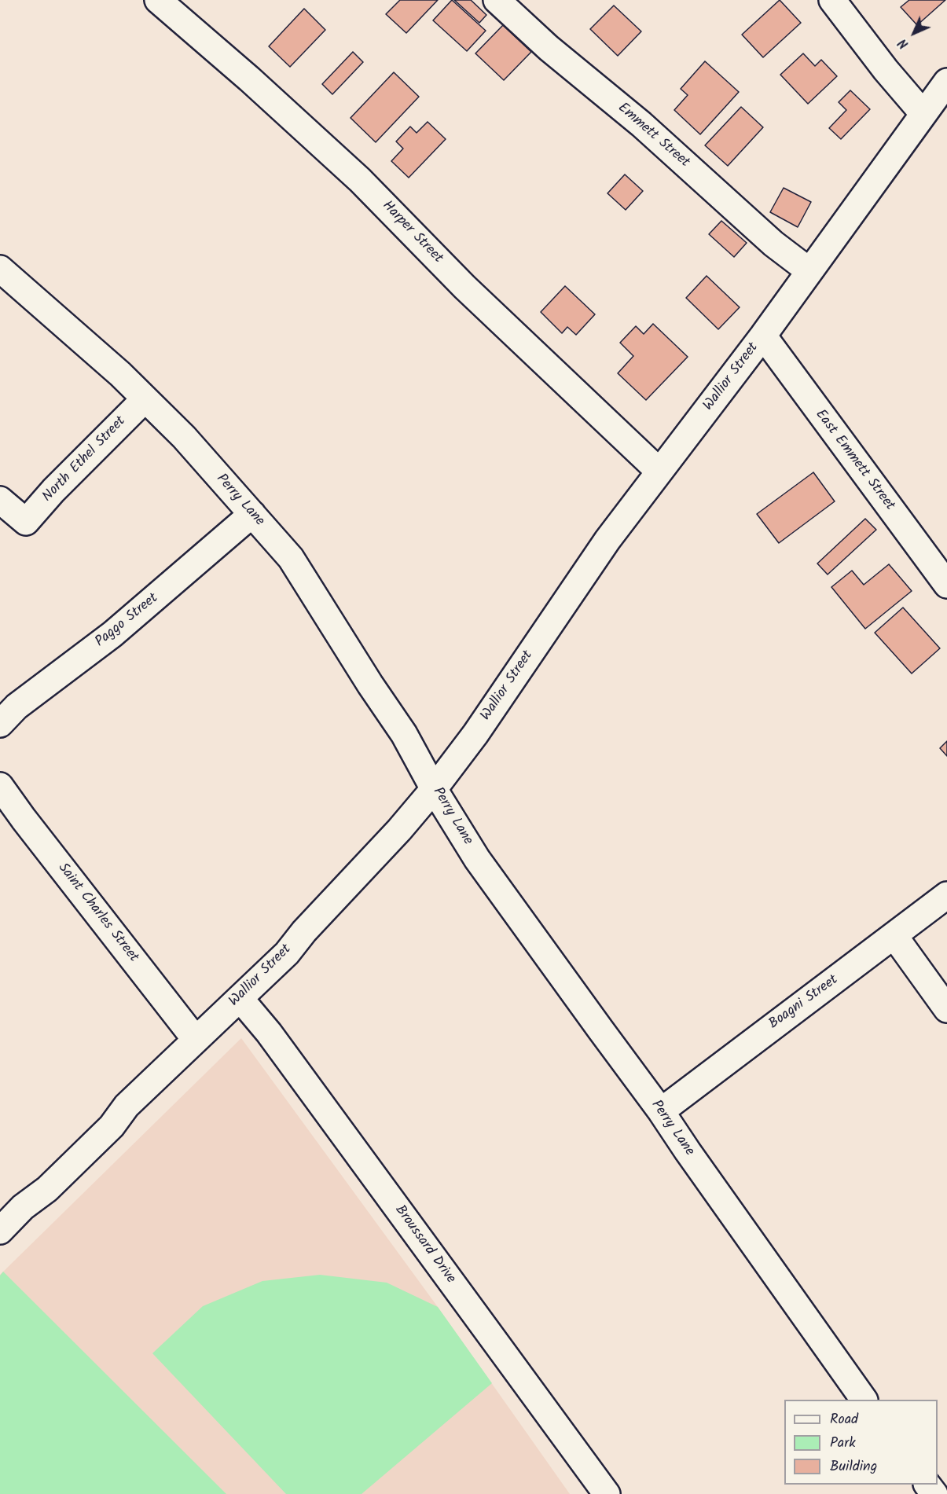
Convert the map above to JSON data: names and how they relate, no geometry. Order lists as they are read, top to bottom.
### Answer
{
  "streets": {
    "street": [
      "Emmett Street",
      "Harper Street",
      "Wallior Street",
      "North Ethel Street",
      "East Emmett Street",
      "Perry Lane",
      "Paggo Street",
      "Saint Charles Street",
      "Boagni Street",
      "Broussard Drive"
    ]
  },
  "crossings": [
    ["Emmett Street", "Wallior Street"],
    ["Harper Street", "Wallior Street"],
    ["Wallior Street", "East Emmett Street"],
    ["Wallior Street", "Perry Lane"],
    ["Wallior Street", "Saint Charles Street"],
    ["Wallior Street", "Broussard Drive"],
    ["North Ethel Street", "Perry Lane"],
    ["Perry Lane", "Paggo Street"],
    ["Perry Lane", "Boagni Street"]
  ],
  "legend": ["Road", "Park", "Building"],
  "north": "bottom left"
}
